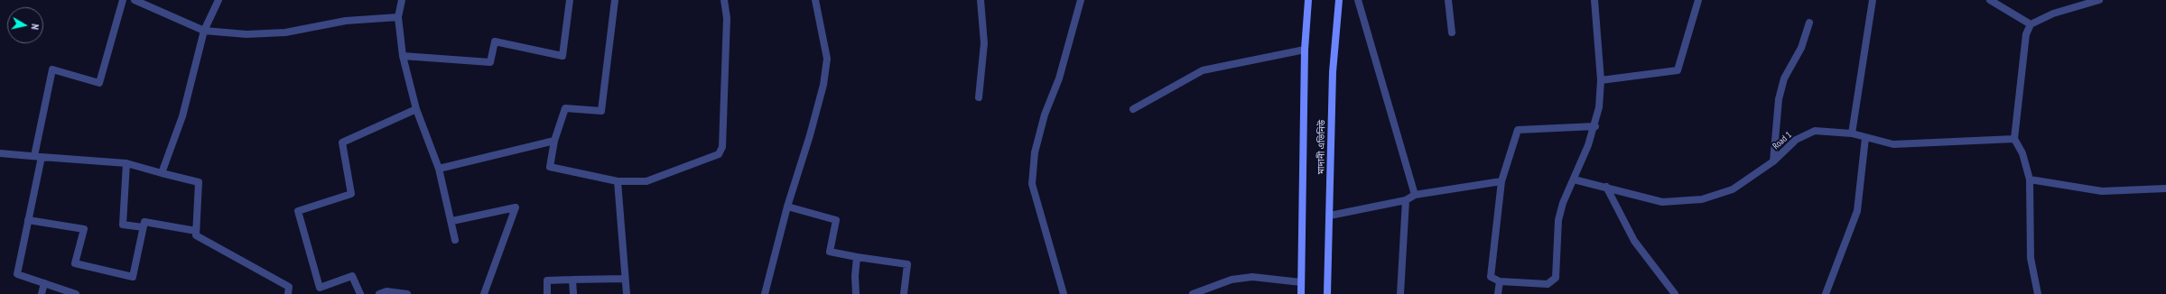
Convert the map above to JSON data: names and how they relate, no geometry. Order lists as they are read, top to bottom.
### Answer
{
  "streets": {
    "main road": ["মাদানী এভিনিউ"],
    "street": ["Road 1"]
  },
  "north": "right"
}
